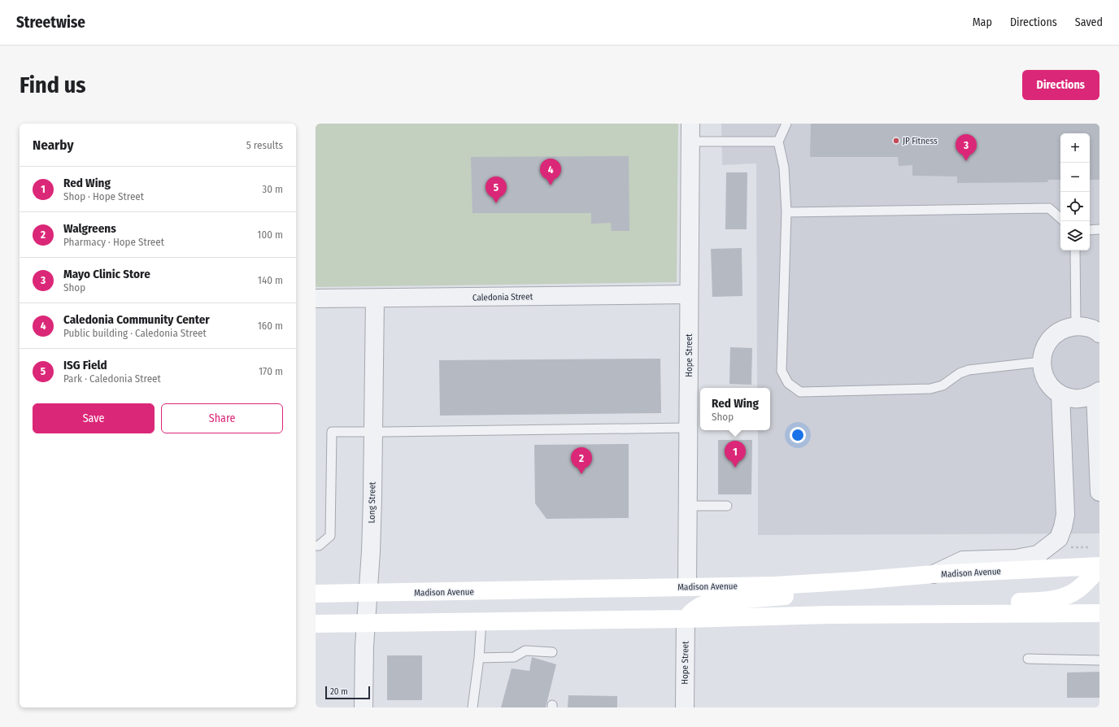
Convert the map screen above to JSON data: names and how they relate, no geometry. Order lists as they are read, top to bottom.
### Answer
{
  "streets": {
    "main road": ["Madison Avenue"],
    "street": ["Caledonia Street", "Hope Street", "Long Street"]
  },
  "crossings": [
    ["Caledonia Street", "Hope Street"],
    ["Caledonia Street", "Long Street"],
    ["Hope Street", "Madison Avenue"],
    ["Long Street", "Madison Avenue"]
  ],
  "places": ["JP Fitness"],
  "scale_bar": "20 m",
  "page": {
    "header": "Streetwise",
    "nav": ["Map", "Directions", "Saved"],
    "buttons": [
      "Directions",
      ["Save", "Share"]
    ],
    "title": "Find us",
    "heading": ["Nearby", "5 results"],
    "map_buttons": ["+", "−"],
    "pins": [
      "3",
      "4",
      "5",
      "1",
      "2"
    ],
    "list": [
      {
        "mark": "1",
        "name": "Red Wing",
        "note": "Shop · Hope Street",
        "value": "30 m"
      },
      {
        "mark": "2",
        "name": "Walgreens",
        "note": "Pharmacy · Hope Street",
        "value": "100 m"
      },
      {
        "mark": "3",
        "name": "Mayo Clinic Store",
        "note": "Shop",
        "value": "140 m"
      },
      {
        "mark": "4",
        "name": "Caledonia Community Center",
        "note": "Public building · Caledonia Street",
        "value": "160 m"
      },
      {
        "mark": "5",
        "name": "ISG Field",
        "note": "Park · Caledonia Street",
        "value": "170 m"
      }
    ],
    "popup": ["Red Wing", "Shop"],
    "scale": "20 m"
  }
}
